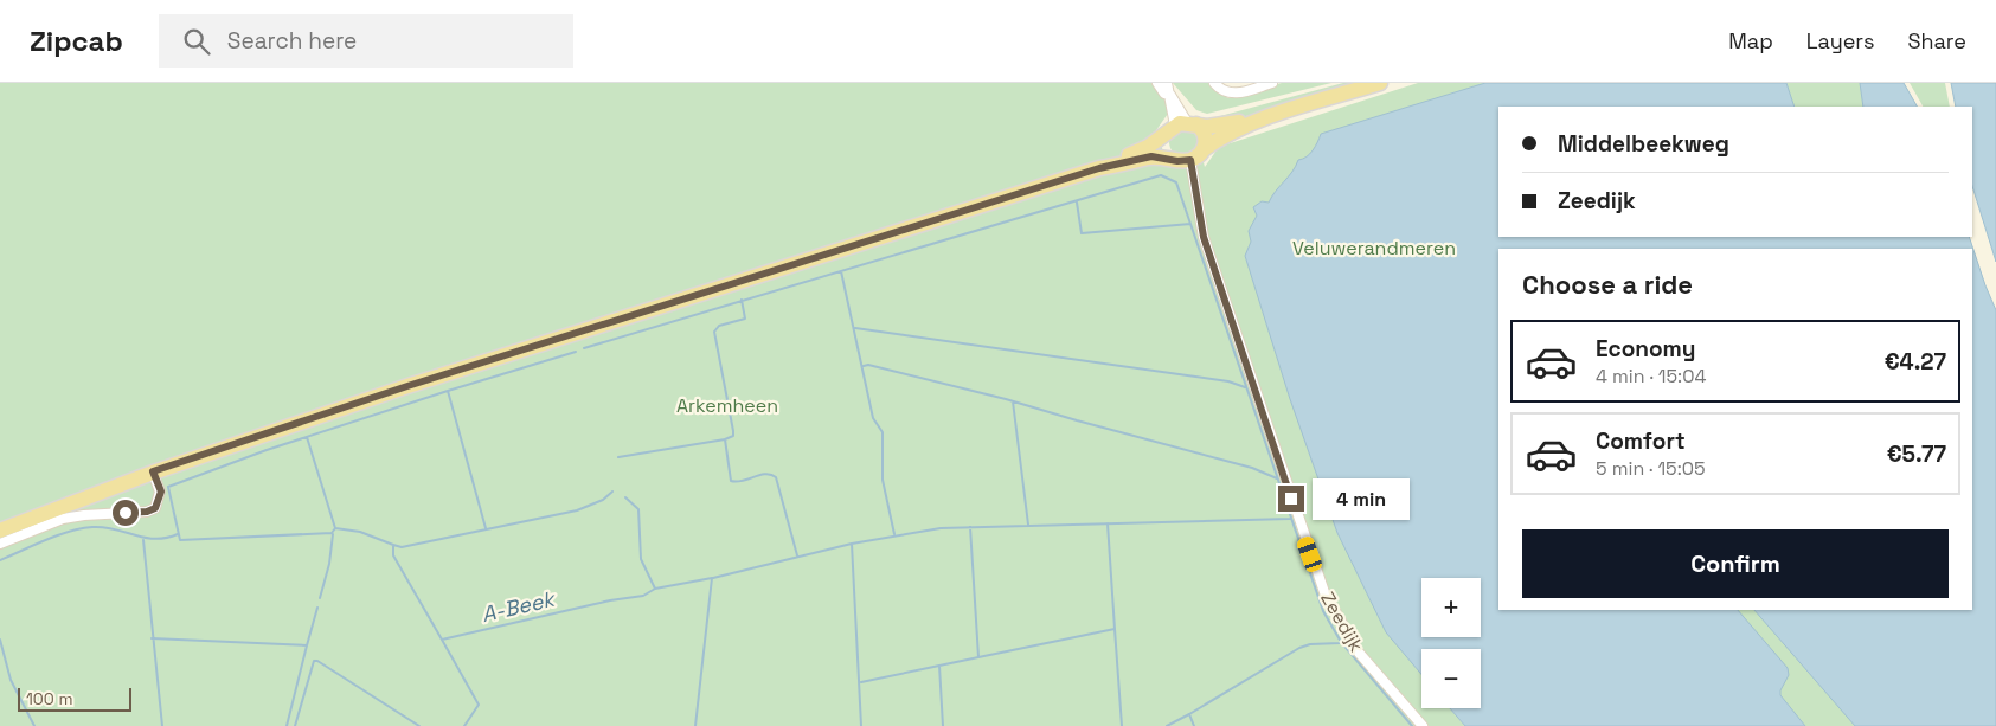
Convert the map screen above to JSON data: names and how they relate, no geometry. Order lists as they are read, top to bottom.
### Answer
{
  "streets": {
    "street": ["Zeedijk"]
  },
  "water": ["A-Beek"],
  "parks": ["Veluwerandmeren", "Arkemheen"],
  "scale_bar": "100 m",
  "page": {
    "header": "Zipcab",
    "search": "Search here",
    "nav": ["Map", "Layers", "Share"],
    "banner": ["Middelbeekweg", "Zeedijk"],
    "heading": "Choose a ride",
    "list": [
      {
        "name": "Economy",
        "note": "4 min · 15:04",
        "value": "€4.27"
      },
      {
        "name": "Comfort",
        "note": "5 min · 15:05",
        "value": "€5.77"
      }
    ],
    "bubble": "4 min",
    "buttons": "Confirm",
    "map_buttons": ["+", "−"],
    "scale": "100 m"
  }
}
